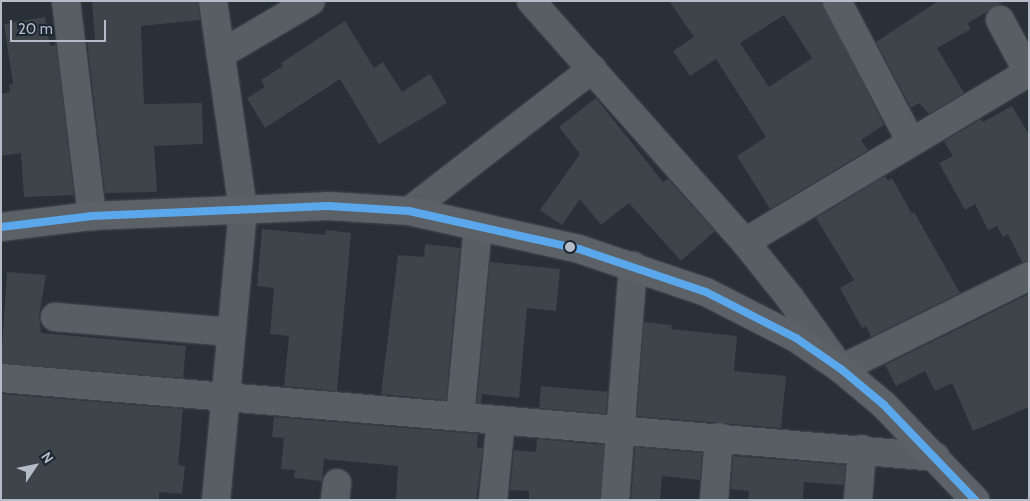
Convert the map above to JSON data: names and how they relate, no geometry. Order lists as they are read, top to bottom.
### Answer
{
  "scale_bar": "20 m",
  "north": "top right"
}
